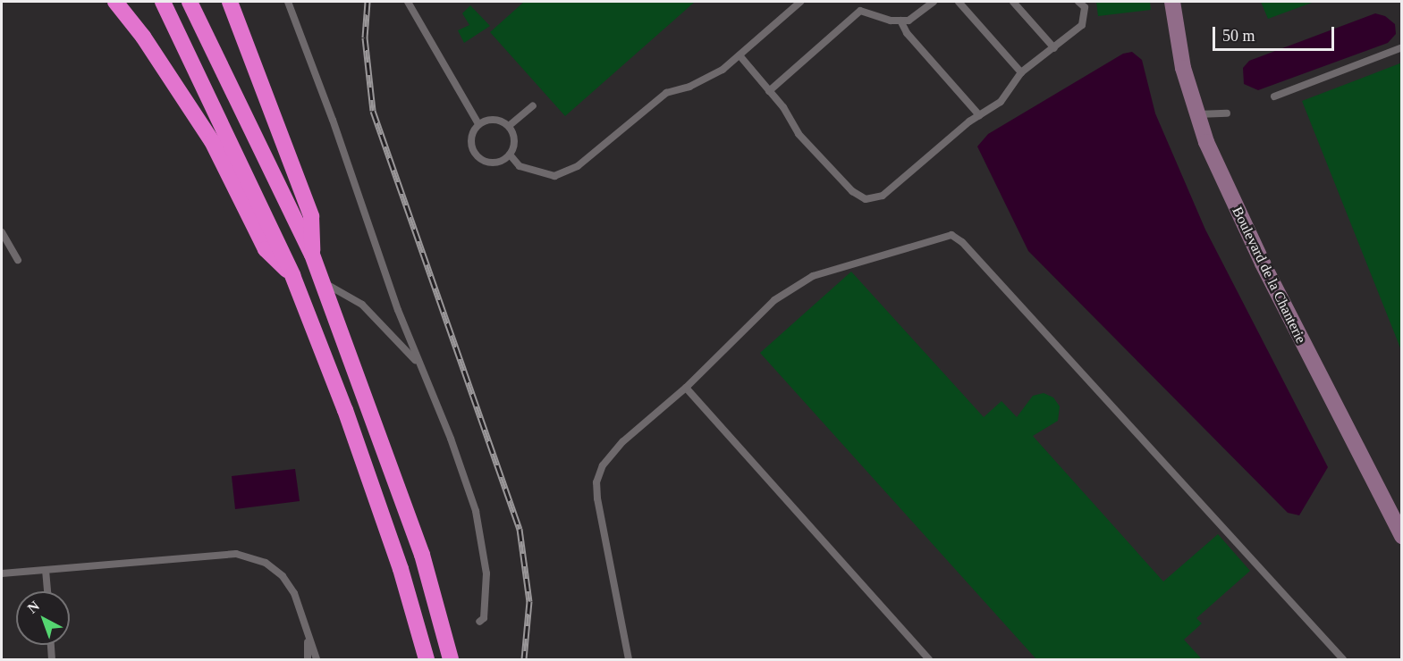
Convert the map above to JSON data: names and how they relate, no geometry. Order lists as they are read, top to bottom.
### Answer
{
  "streets": {
    "street": ["Boulevard de la Chanterie"]
  },
  "scale_bar": "50 m",
  "north": "top left"
}
